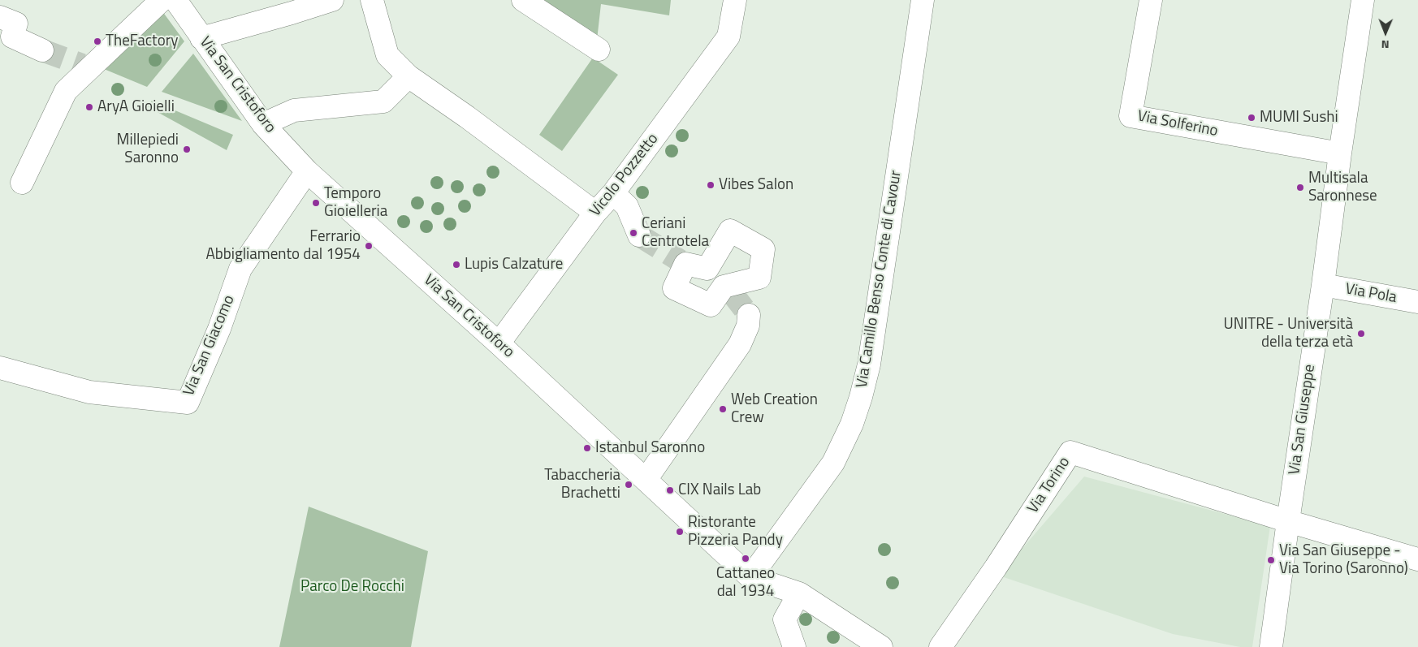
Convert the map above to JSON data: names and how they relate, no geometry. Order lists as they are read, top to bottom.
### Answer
{
  "streets": {
    "street": [
      "Via San Cristoforo",
      "Via Solferino",
      "Vicolo Pozzetto",
      "Via Camillo Benso Conte di Cavour",
      "Via Pola",
      "Via San Giacomo",
      "Via San Giuseppe",
      "Via Torino"
    ]
  },
  "crossings": [
    ["Via San Cristoforo", "Vicolo Pozzetto"],
    ["Via San Cristoforo", "Via Camillo Benso Conte di Cavour"],
    ["Via San Cristoforo", "Via San Giacomo"],
    ["Via Solferino", "Via San Giuseppe"],
    ["Via Pola", "Via San Giuseppe"],
    ["Via San Giuseppe", "Via Torino"]
  ],
  "parks": ["Parco De Rocchi"],
  "places": [
    "TheFactory",
    "AryA Gioielli",
    "MUMI Sushi",
    "Millepiedi Saronno",
    "Vibes Salon",
    "Multisala Saronnese",
    "Temporo Gioielleria",
    "Ceriani Centrotela",
    "Ferrario Abbigliamento dal 1954",
    "Lupis Calzature",
    "UNITRE - Università della terza età",
    "Web Creation Crew",
    "Istanbul Saronno",
    "Tabaccheria Brachetti",
    "CIX Nails Lab",
    "Ristorante Pizzeria Pandy",
    "Cattaneo dal 1934",
    "Via San Giuseppe - Via Torino (Saronno)"
  ],
  "north": "bottom"
}
